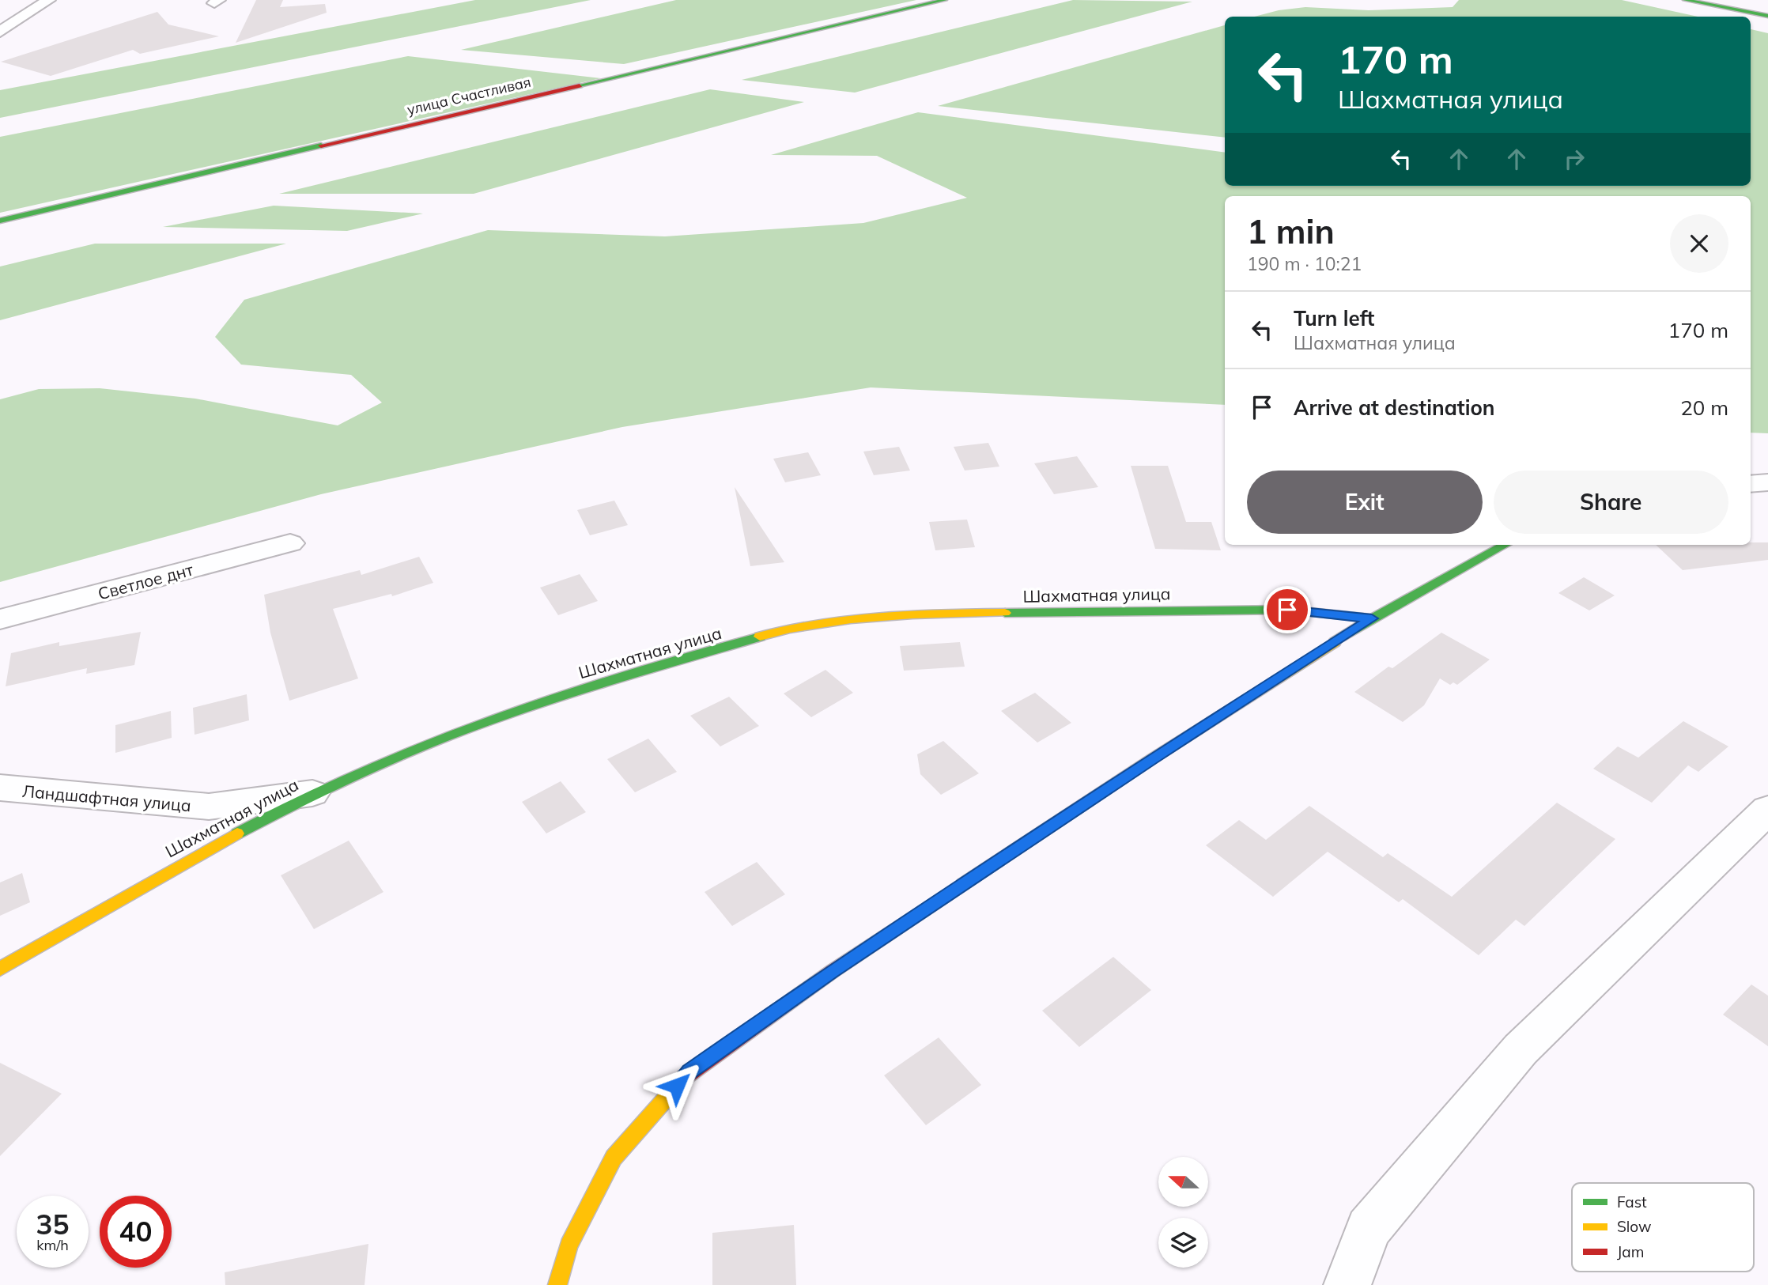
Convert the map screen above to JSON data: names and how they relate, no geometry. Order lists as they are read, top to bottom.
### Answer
{
  "streets": {
    "street": [
      "улица Счастливая",
      "Светлое днт",
      "Шахматная улица",
      "Ландшафтная улица"
    ]
  },
  "crossings": [
    ["Шахматная улица", "Ландшафтная улица"]
  ],
  "legend": ["Fast", "Slow", "Jam"],
  "north": "left",
  "page": {
    "turn": ["170 m", "Шахматная улица"],
    "heading": ["1 min", "190 m · 10:21"],
    "list": [
      {
        "name": "Turn left",
        "note": "Шахматная улица",
        "value": "170 m"
      },
      {
        "name": "Arrive at destination",
        "value": "20 m"
      }
    ],
    "buttons": ["Exit", "Share"],
    "speed": "35 km/h",
    "limit": "40"
  }
}
